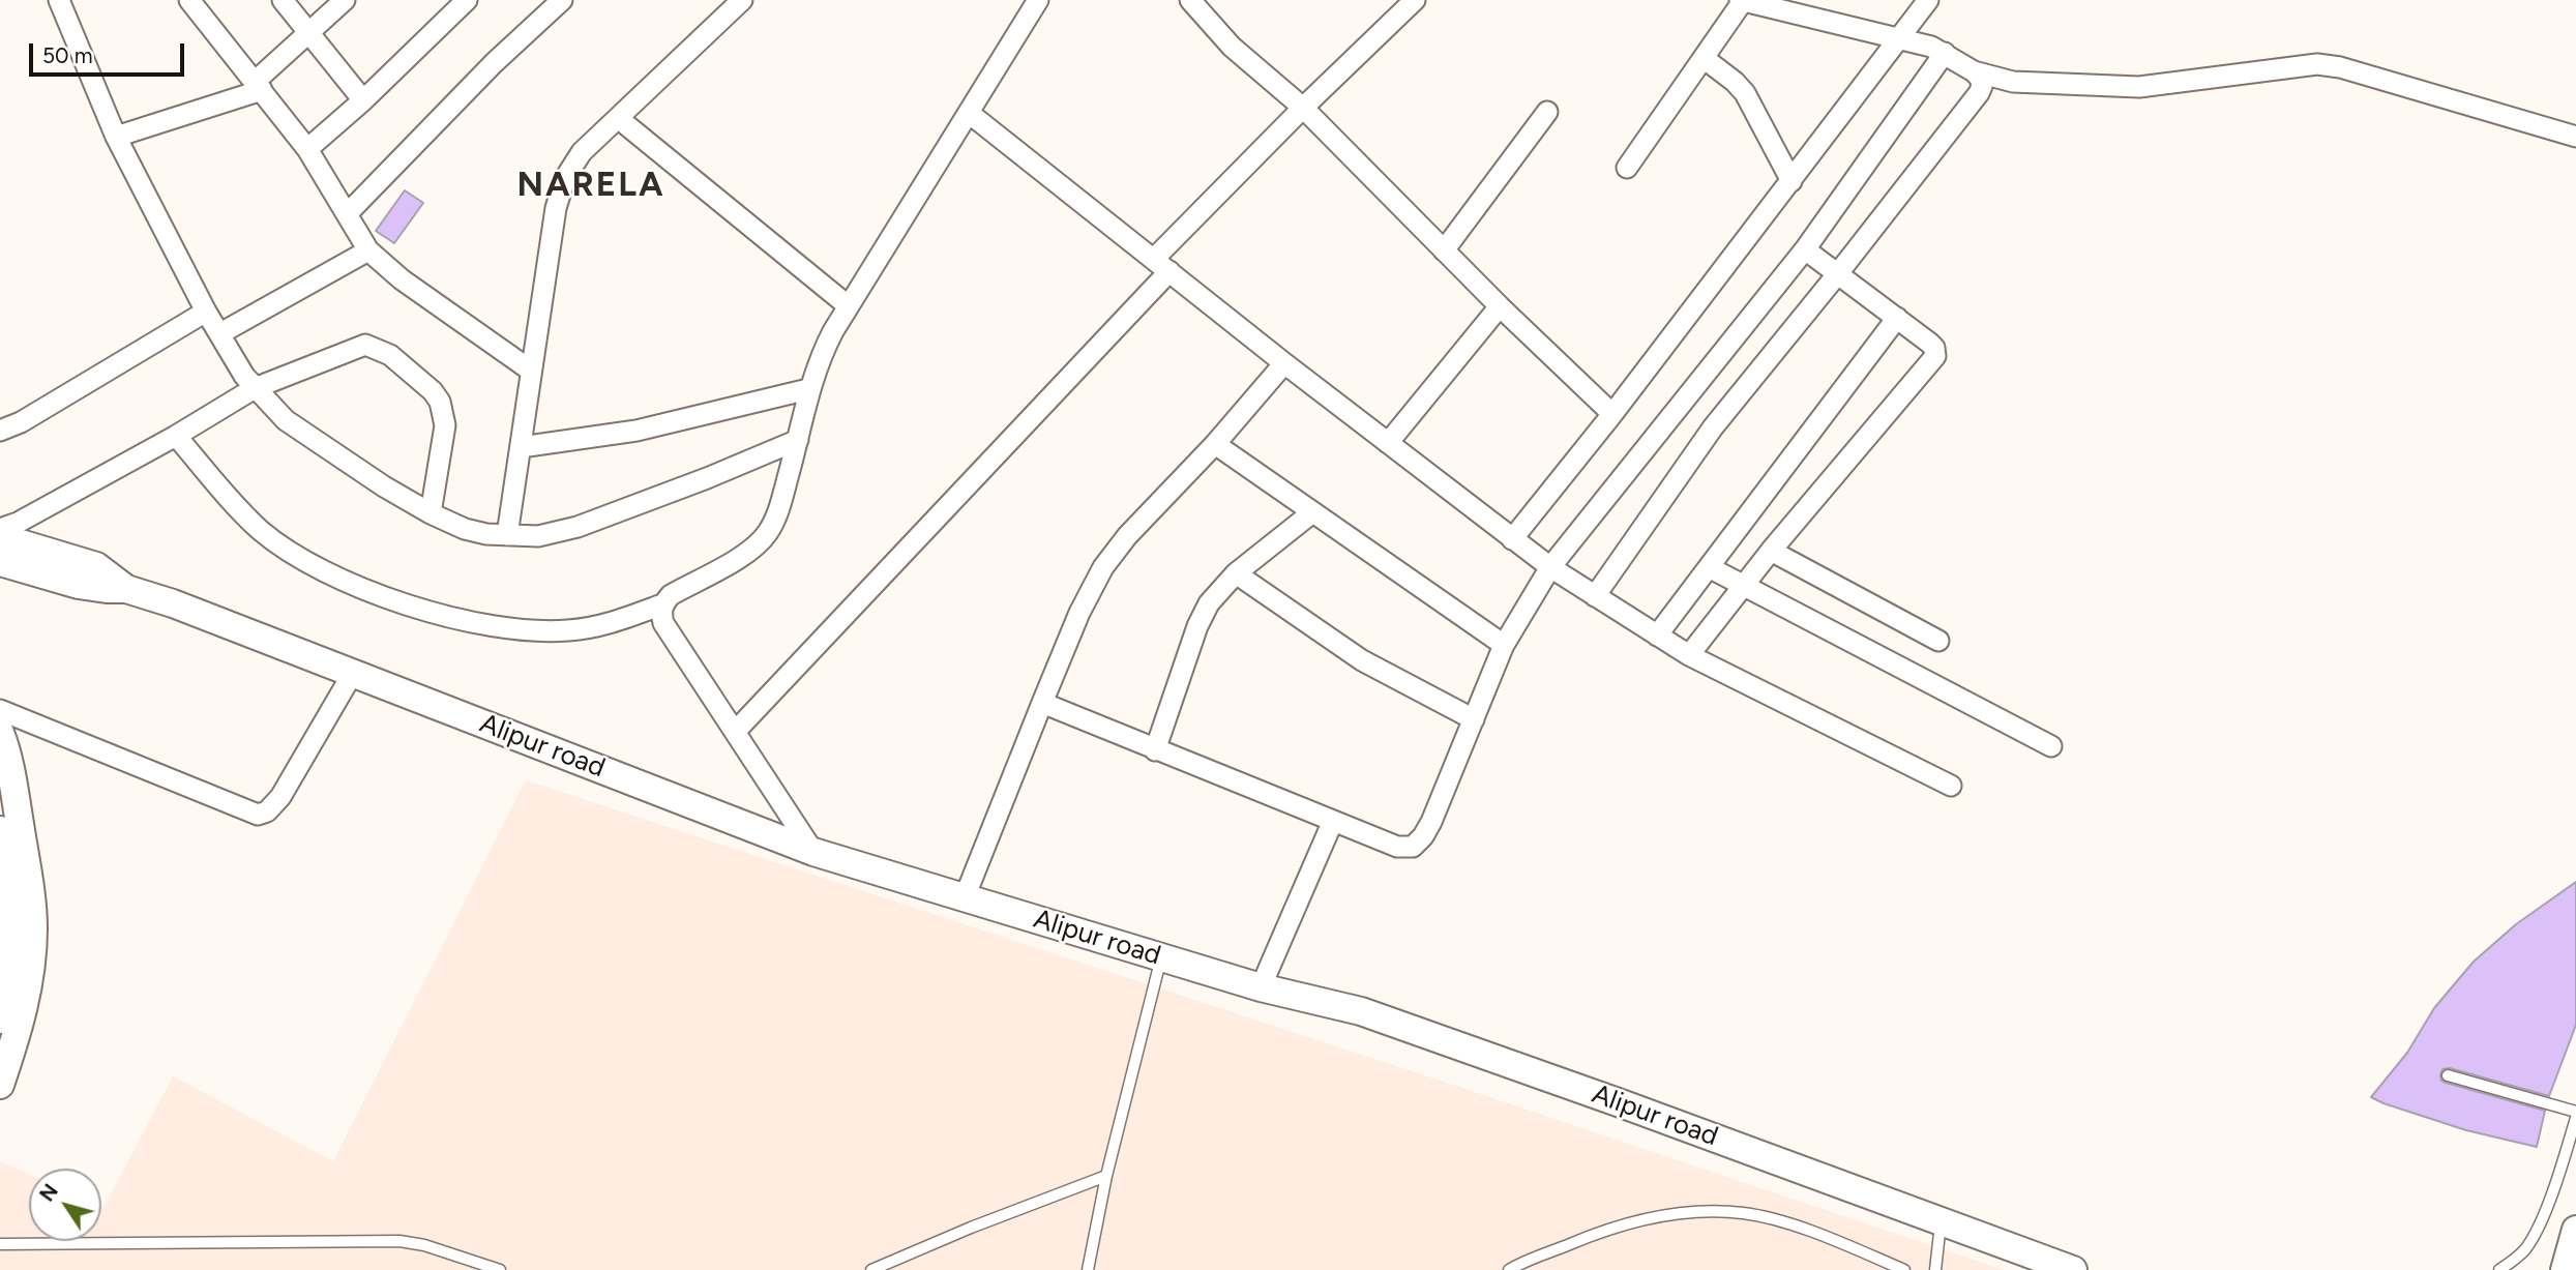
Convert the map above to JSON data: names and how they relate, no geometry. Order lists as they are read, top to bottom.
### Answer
{
  "streets": {
    "street": ["Alipur road"]
  },
  "districts": ["NARELA"],
  "scale_bar": "50 m",
  "north": "top left"
}
